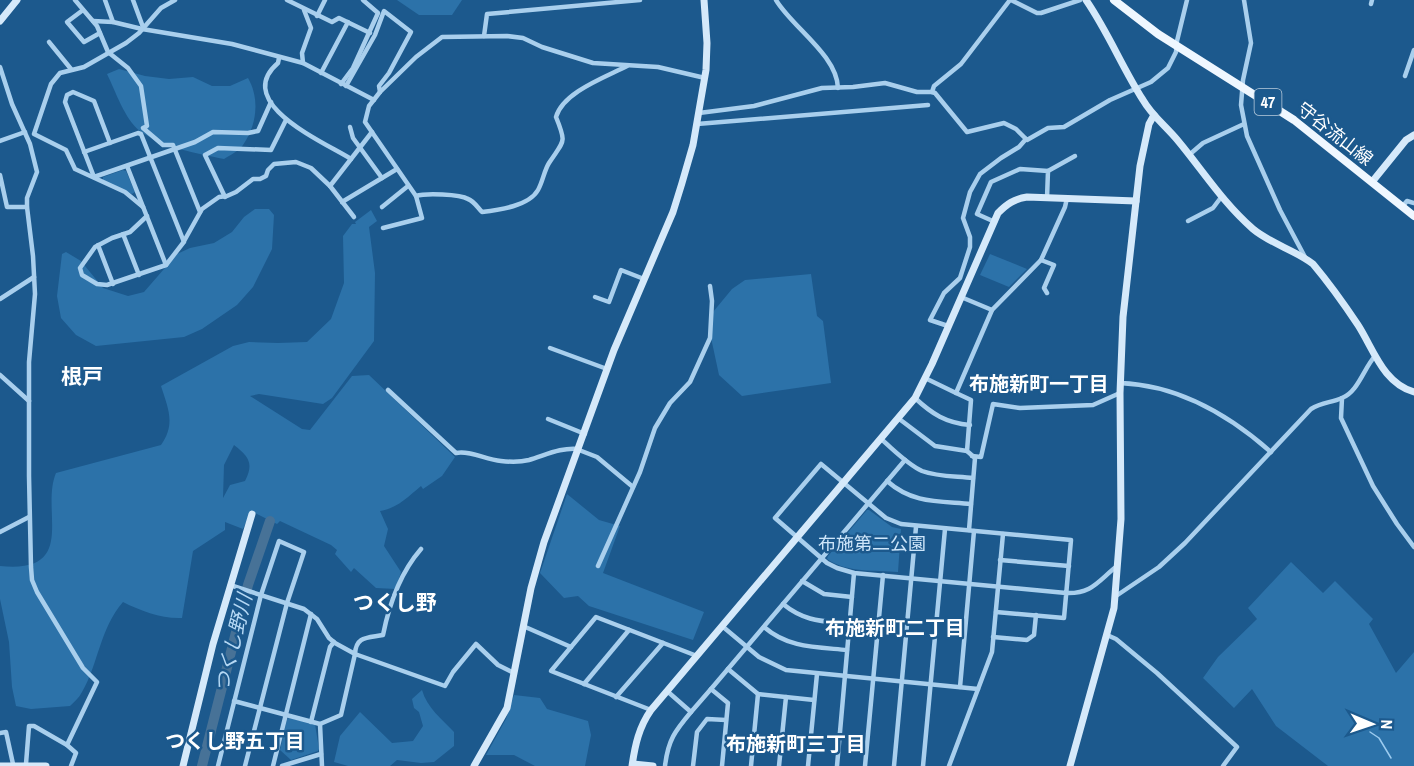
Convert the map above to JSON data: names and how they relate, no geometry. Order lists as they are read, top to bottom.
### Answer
{
  "streets": {
    "main road": ["47", "守谷流山線"]
  },
  "districts": [
    "根戸",
    "布施新町一丁目",
    "つくし野",
    "布施新町二丁目",
    "つくし野五丁目",
    "布施新町三丁目"
  ],
  "water": ["つくし野川"],
  "parks": ["布施第二公園"],
  "north": "right"
}
